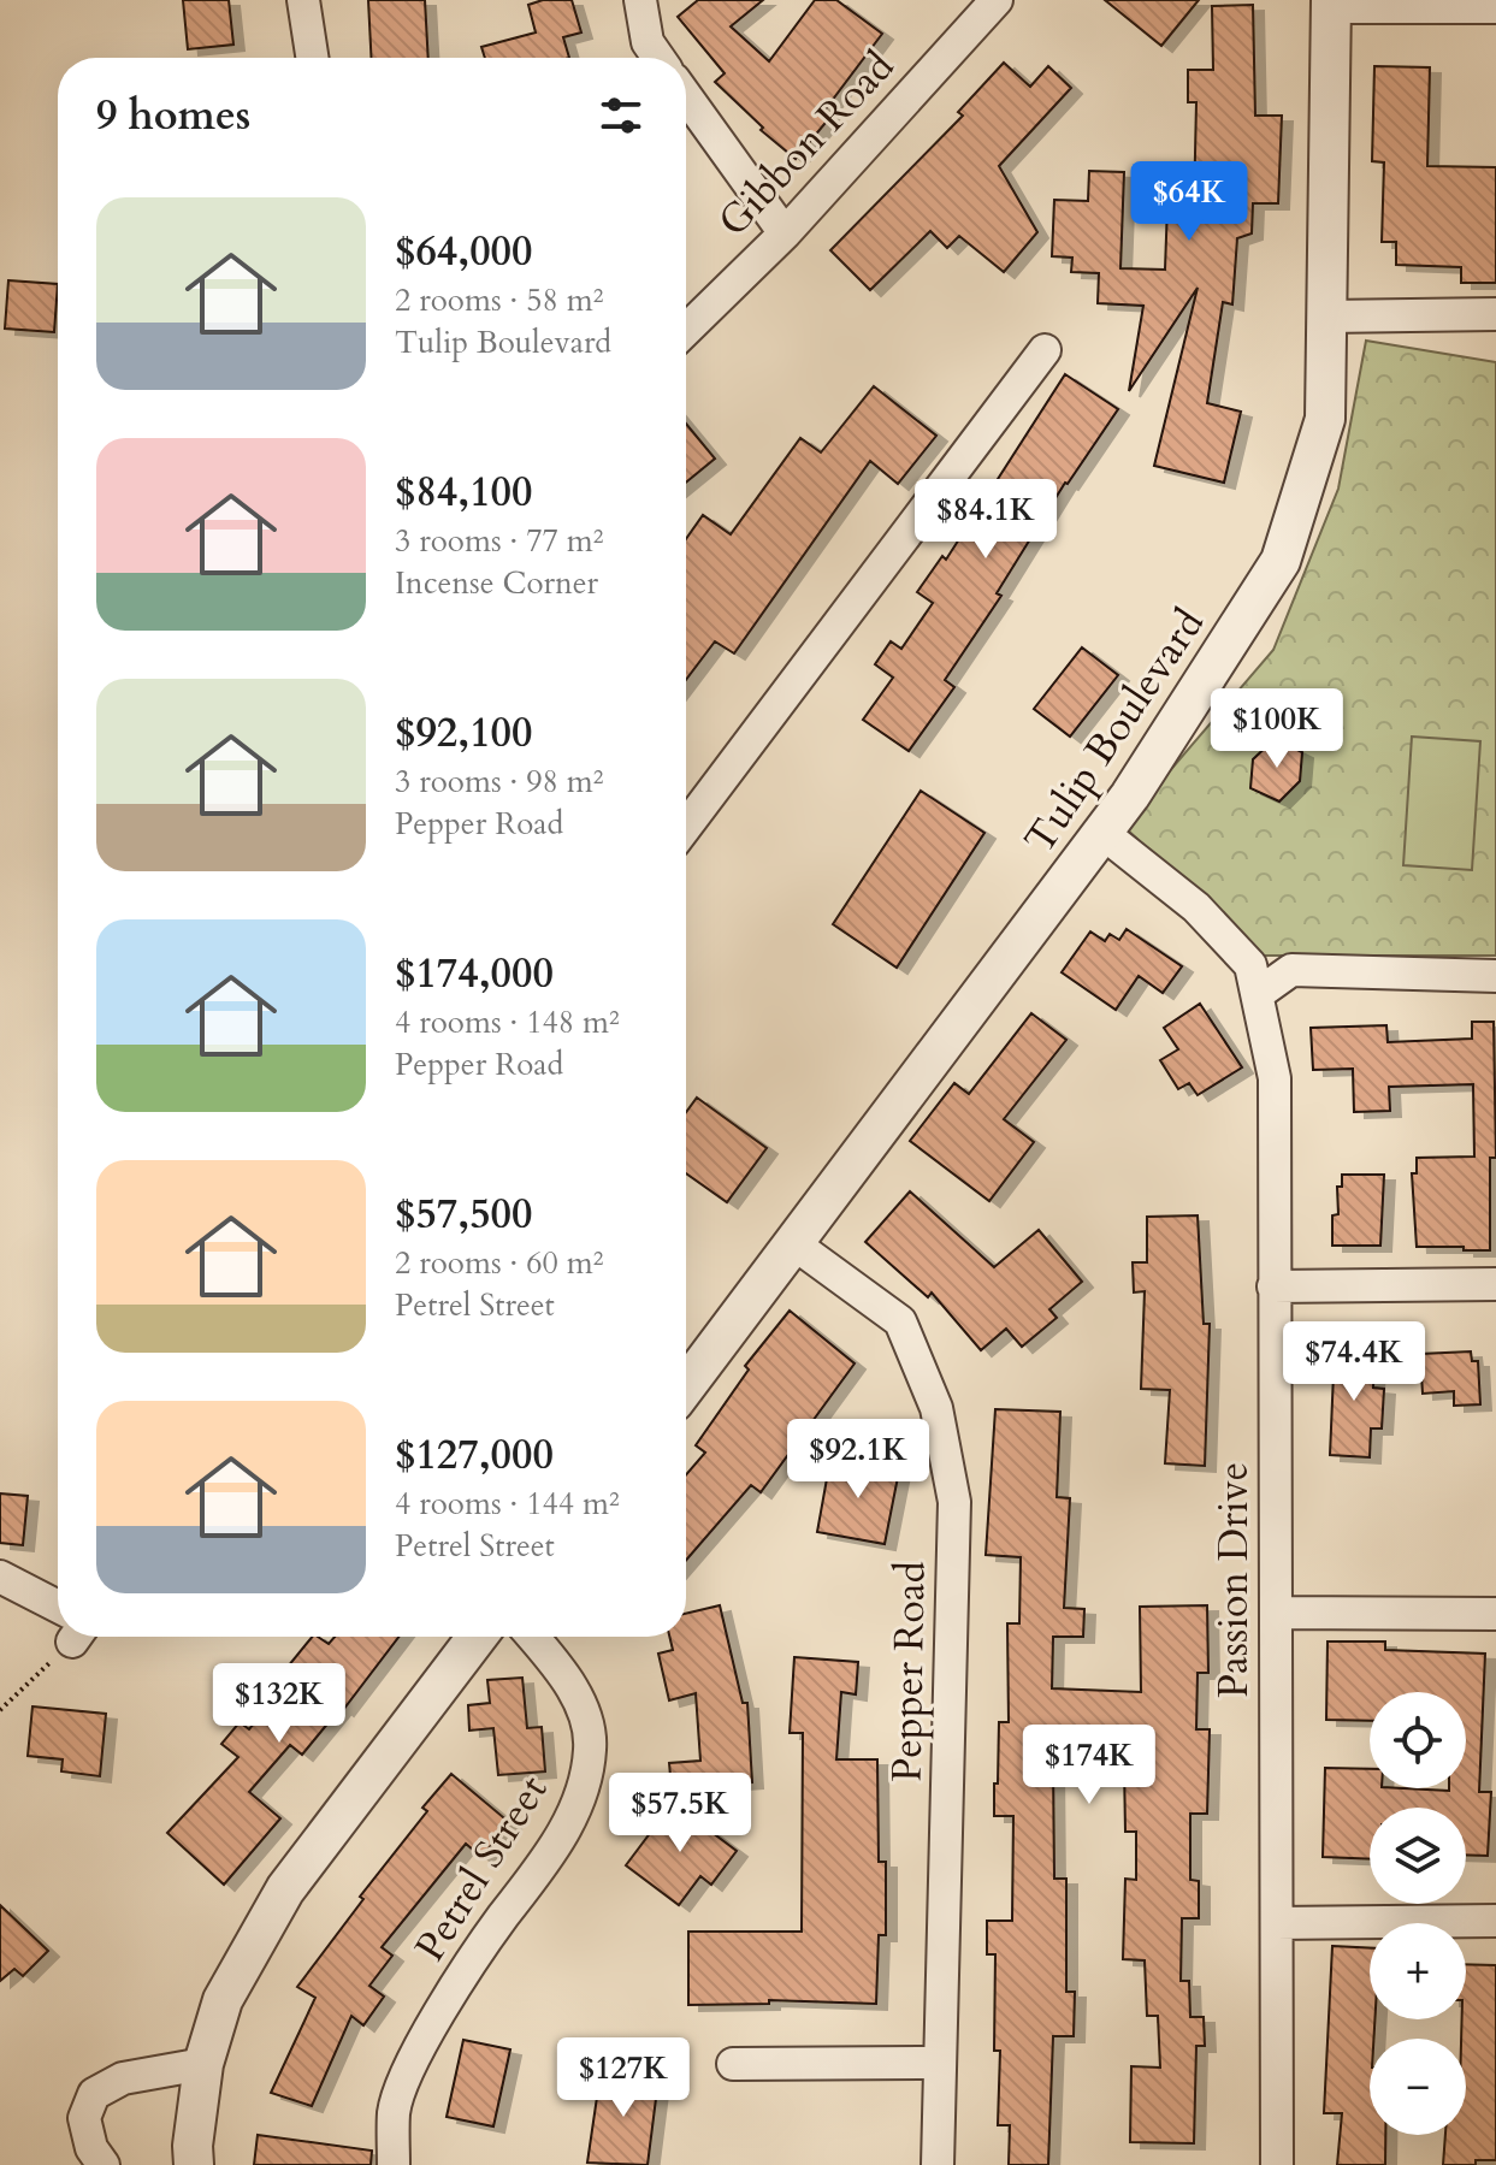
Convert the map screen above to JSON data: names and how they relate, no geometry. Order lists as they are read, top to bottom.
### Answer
{
  "streets": {
    "street": [
      "Gibbon Road",
      "Tulip Boulevard",
      "Passion Drive",
      "Pepper Road",
      "Petrel Street"
    ]
  },
  "crossings": [
    ["Tulip Boulevard", "Passion Drive"],
    ["Tulip Boulevard", "Pepper Road"]
  ],
  "page": {
    "heading": "9 homes",
    "price": [
      "$64K",
      "$84.1K",
      "$100K",
      "$74.4K",
      "$92.1K",
      "$132K",
      "$174K",
      "$57.5K",
      "$127K"
    ],
    "list": [
      {
        "name": "$64,000",
        "note": "2 rooms · 58 m² · Tulip Boulevard"
      },
      {
        "name": "$84,100",
        "note": "3 rooms · 77 m² · Incense Corner"
      },
      {
        "name": "$92,100",
        "note": "3 rooms · 98 m² · Pepper Road"
      },
      {
        "name": "$174,000",
        "note": "4 rooms · 148 m² · Pepper Road"
      },
      {
        "name": "$57,500",
        "note": "2 rooms · 60 m² · Petrel Street"
      },
      {
        "name": "$127,000",
        "note": "4 rooms · 144 m² · Petrel Street"
      }
    ],
    "map_buttons": ["+", "−"]
  }
}
